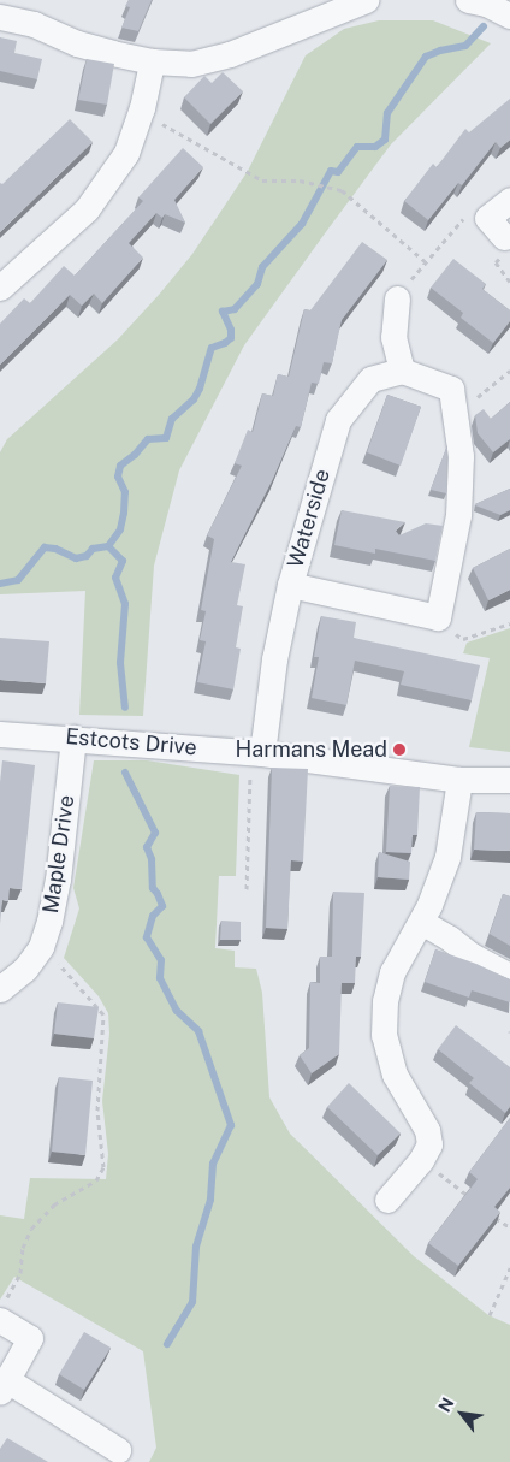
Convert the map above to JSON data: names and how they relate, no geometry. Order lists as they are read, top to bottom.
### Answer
{
  "streets": {
    "street": ["Waterside", "Estcots Drive", "Maple Drive"]
  },
  "crossings": [
    ["Waterside", "Estcots Drive"],
    ["Estcots Drive", "Maple Drive"]
  ],
  "places": ["Harmans Mead"],
  "north": "top left"
}
